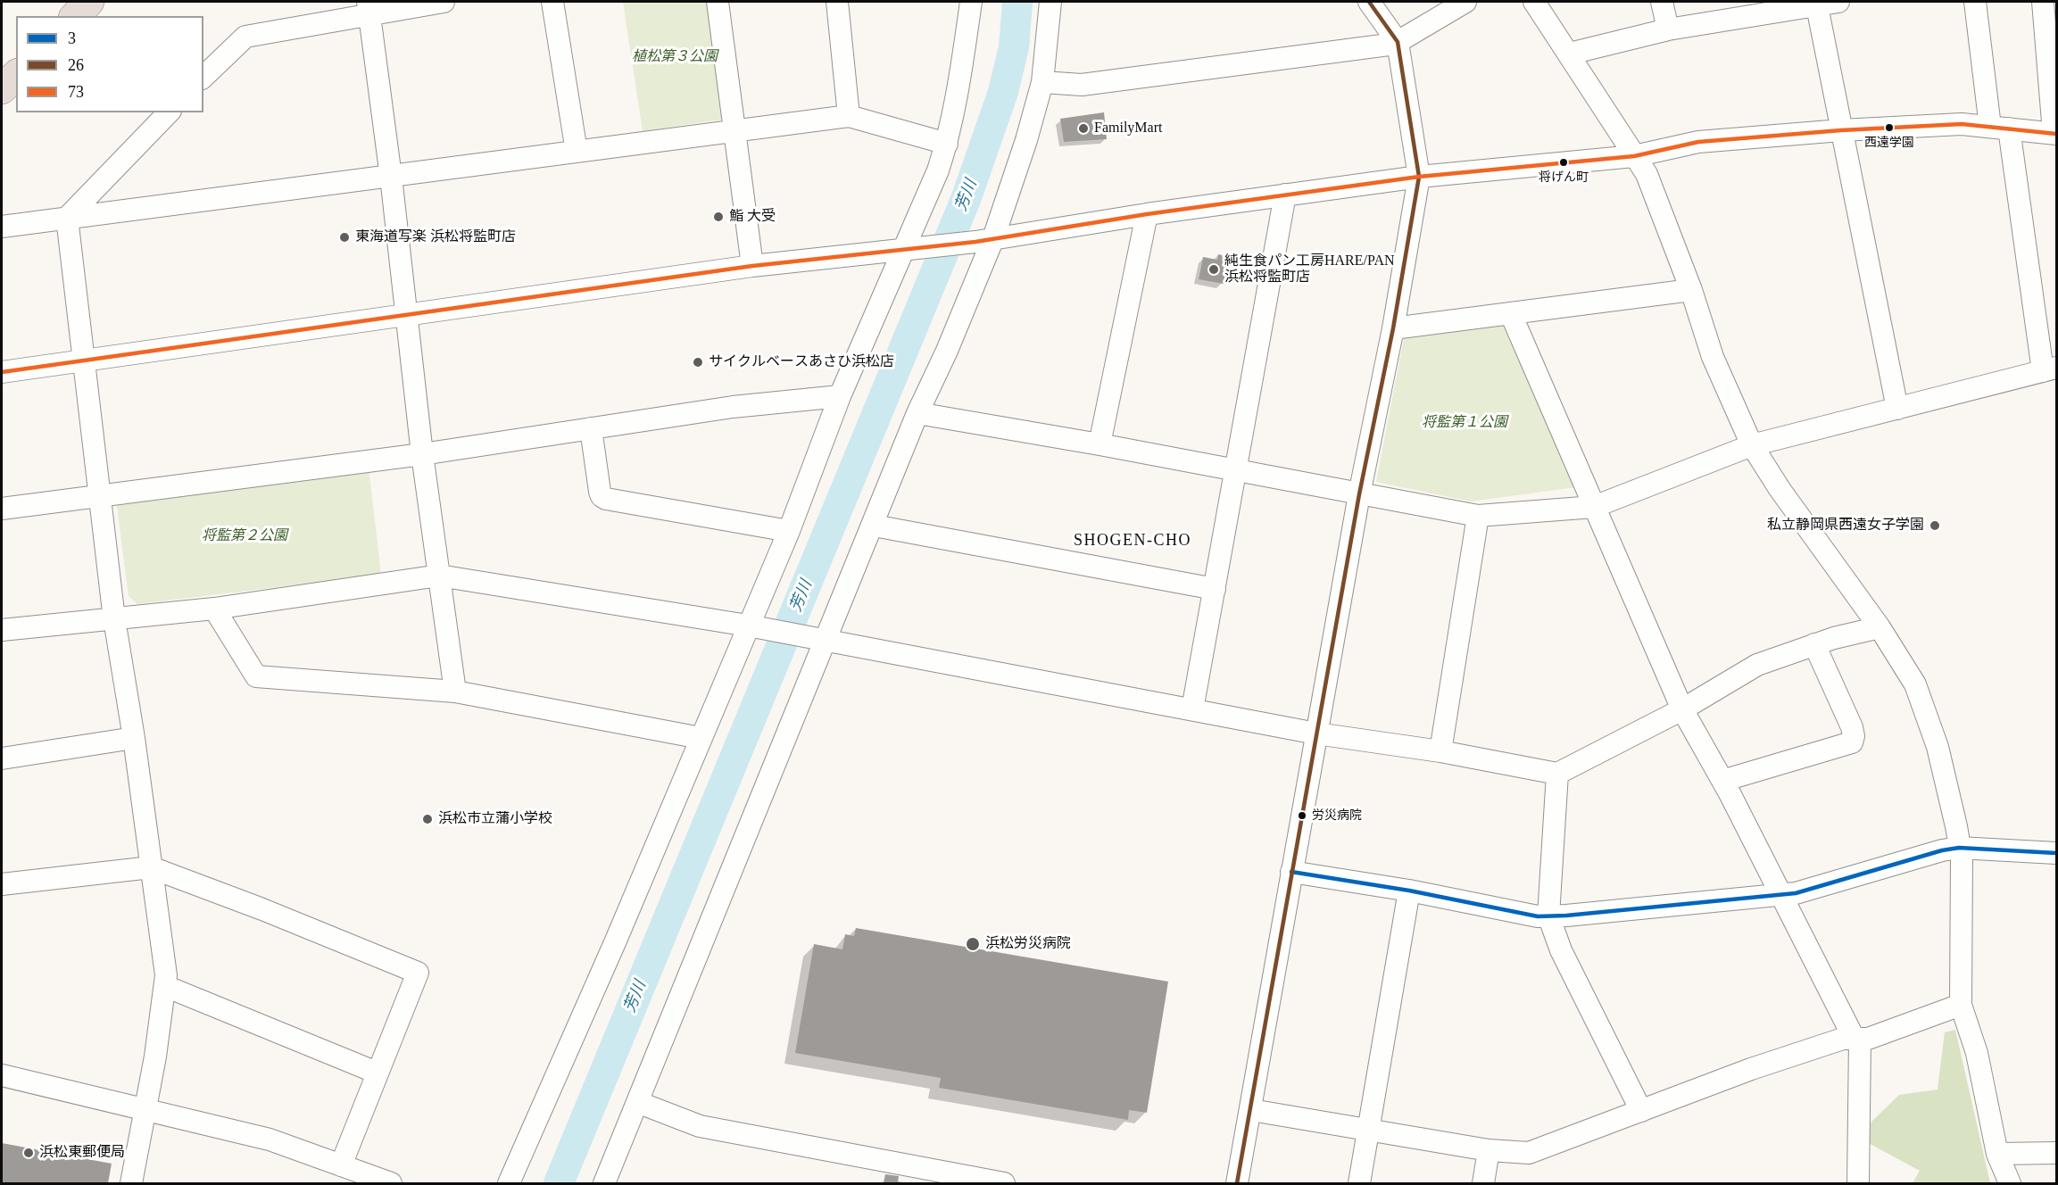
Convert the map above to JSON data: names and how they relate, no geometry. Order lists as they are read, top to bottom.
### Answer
{
  "districts": ["SHOGEN-CHO"],
  "water": ["芳川"],
  "parks": ["植松第３公園", "将監第１公園", "将監第２公園"],
  "places": [
    "西遠学園",
    "FamilyMart",
    "将げん町",
    "鮨 大受",
    "東海道写楽 浜松将監町店",
    "純生食パン工房HARE/PAN 浜松将監町店",
    "サイクルベースあさひ浜松店",
    "私立静岡県西遠女子学園",
    "労災病院",
    "浜松市立蒲小学校",
    "浜松労災病院",
    "浜松東郵便局"
  ],
  "lines": ["transit line 26", "transit line 73", "transit line 3"],
  "legend": ["3", "26", "73"]
}
